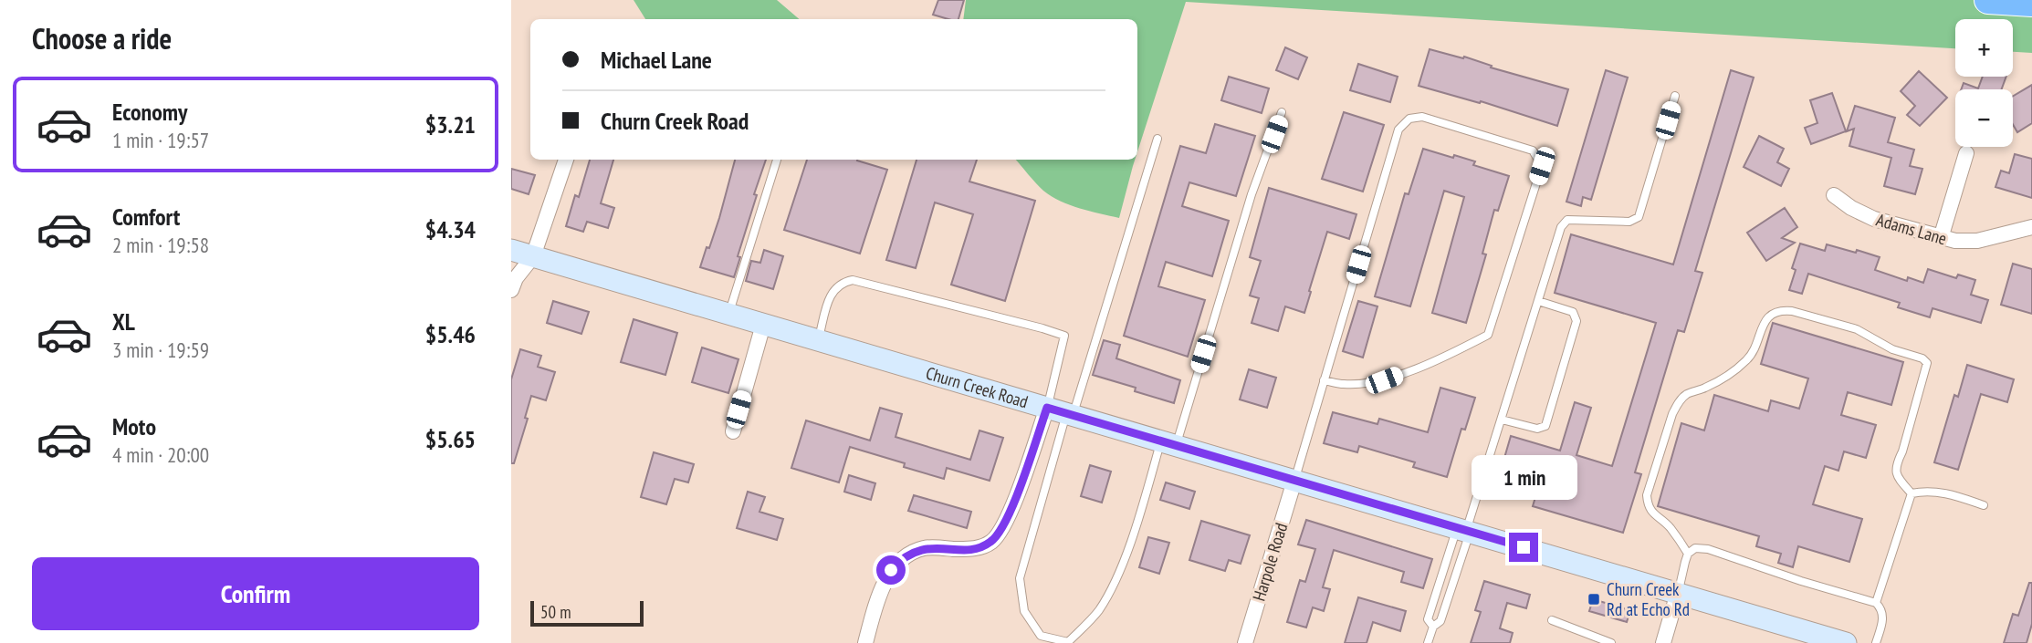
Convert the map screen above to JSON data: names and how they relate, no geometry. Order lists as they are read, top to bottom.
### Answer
{
  "streets": {
    "main road": ["Churn Creek Road"],
    "street": ["Adams Lane", "Harpole Road"]
  },
  "crossings": [
    ["Churn Creek Road", "Harpole Road"]
  ],
  "places": {
    "transit": ["Churn Creek Rd at Echo Rd"]
  },
  "scale_bar": "50 m",
  "page": {
    "heading": "Choose a ride",
    "map_buttons": ["+", "−"],
    "banner": ["Michael Lane", "Churn Creek Road"],
    "list": [
      {
        "name": "Economy",
        "note": "1 min · 19:57",
        "value": "$3.21"
      },
      {
        "name": "Comfort",
        "note": "2 min · 19:58",
        "value": "$4.34"
      },
      {
        "name": "XL",
        "note": "3 min · 19:59",
        "value": "$5.46"
      },
      {
        "name": "Moto",
        "note": "4 min · 20:00",
        "value": "$5.65"
      }
    ],
    "bubble": "1 min",
    "buttons": "Confirm",
    "scale": "50 m"
  }
}
